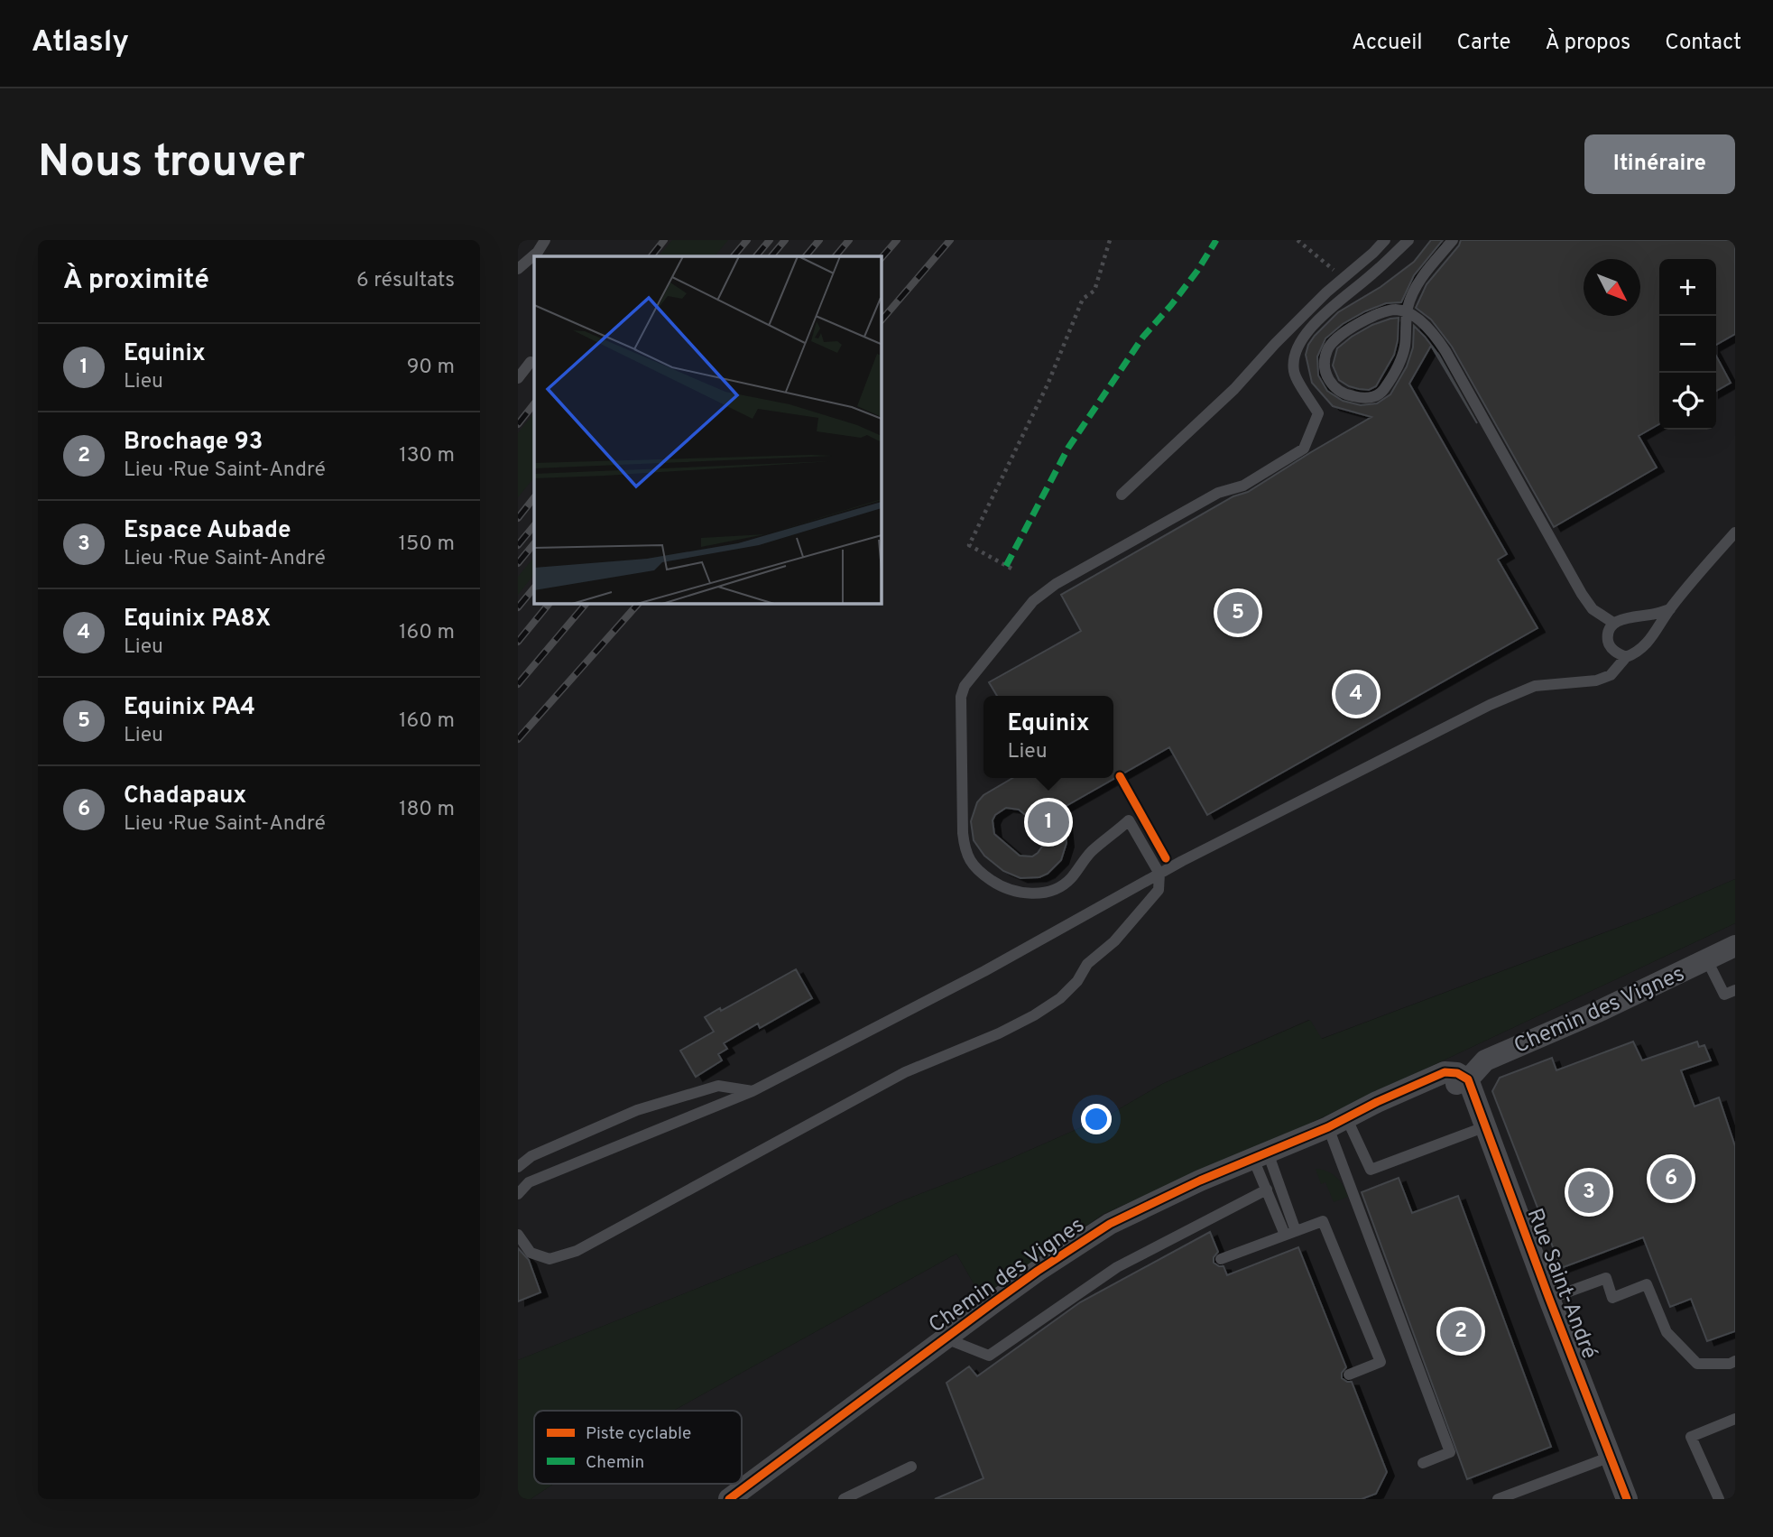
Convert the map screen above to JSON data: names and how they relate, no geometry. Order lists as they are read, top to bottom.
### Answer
{
  "streets": {
    "street": ["Chemin des Vignes", "Rue Saint-André"]
  },
  "crossings": [
    ["Chemin des Vignes", "Rue Saint-André"]
  ],
  "legend": ["Piste cyclable", "Chemin"],
  "north": "bottom right",
  "page": {
    "header": "Atlasly",
    "nav": [
      "Accueil",
      "Carte",
      "À propos",
      "Contact"
    ],
    "buttons": "Itinéraire",
    "title": "Nous trouver",
    "heading": ["À proximité", "6 résultats"],
    "map_buttons": ["+", "−"],
    "list": [
      {
        "mark": "1",
        "name": "Equinix",
        "note": "Lieu",
        "value": "90 m"
      },
      {
        "mark": "2",
        "name": "Brochage 93",
        "note": "Lieu · Rue Saint-André",
        "value": "130 m"
      },
      {
        "mark": "3",
        "name": "Espace Aubade",
        "note": "Lieu · Rue Saint-André",
        "value": "150 m"
      },
      {
        "mark": "4",
        "name": "Equinix PA8X",
        "note": "Lieu",
        "value": "160 m"
      },
      {
        "mark": "5",
        "name": "Equinix PA4",
        "note": "Lieu",
        "value": "160 m"
      },
      {
        "mark": "6",
        "name": "Chadapaux",
        "note": "Lieu · Rue Saint-André",
        "value": "180 m"
      }
    ],
    "pins": [
      "5",
      "4",
      "1",
      "6",
      "3",
      "2"
    ],
    "popup": ["Equinix", "Lieu"]
  }
}
